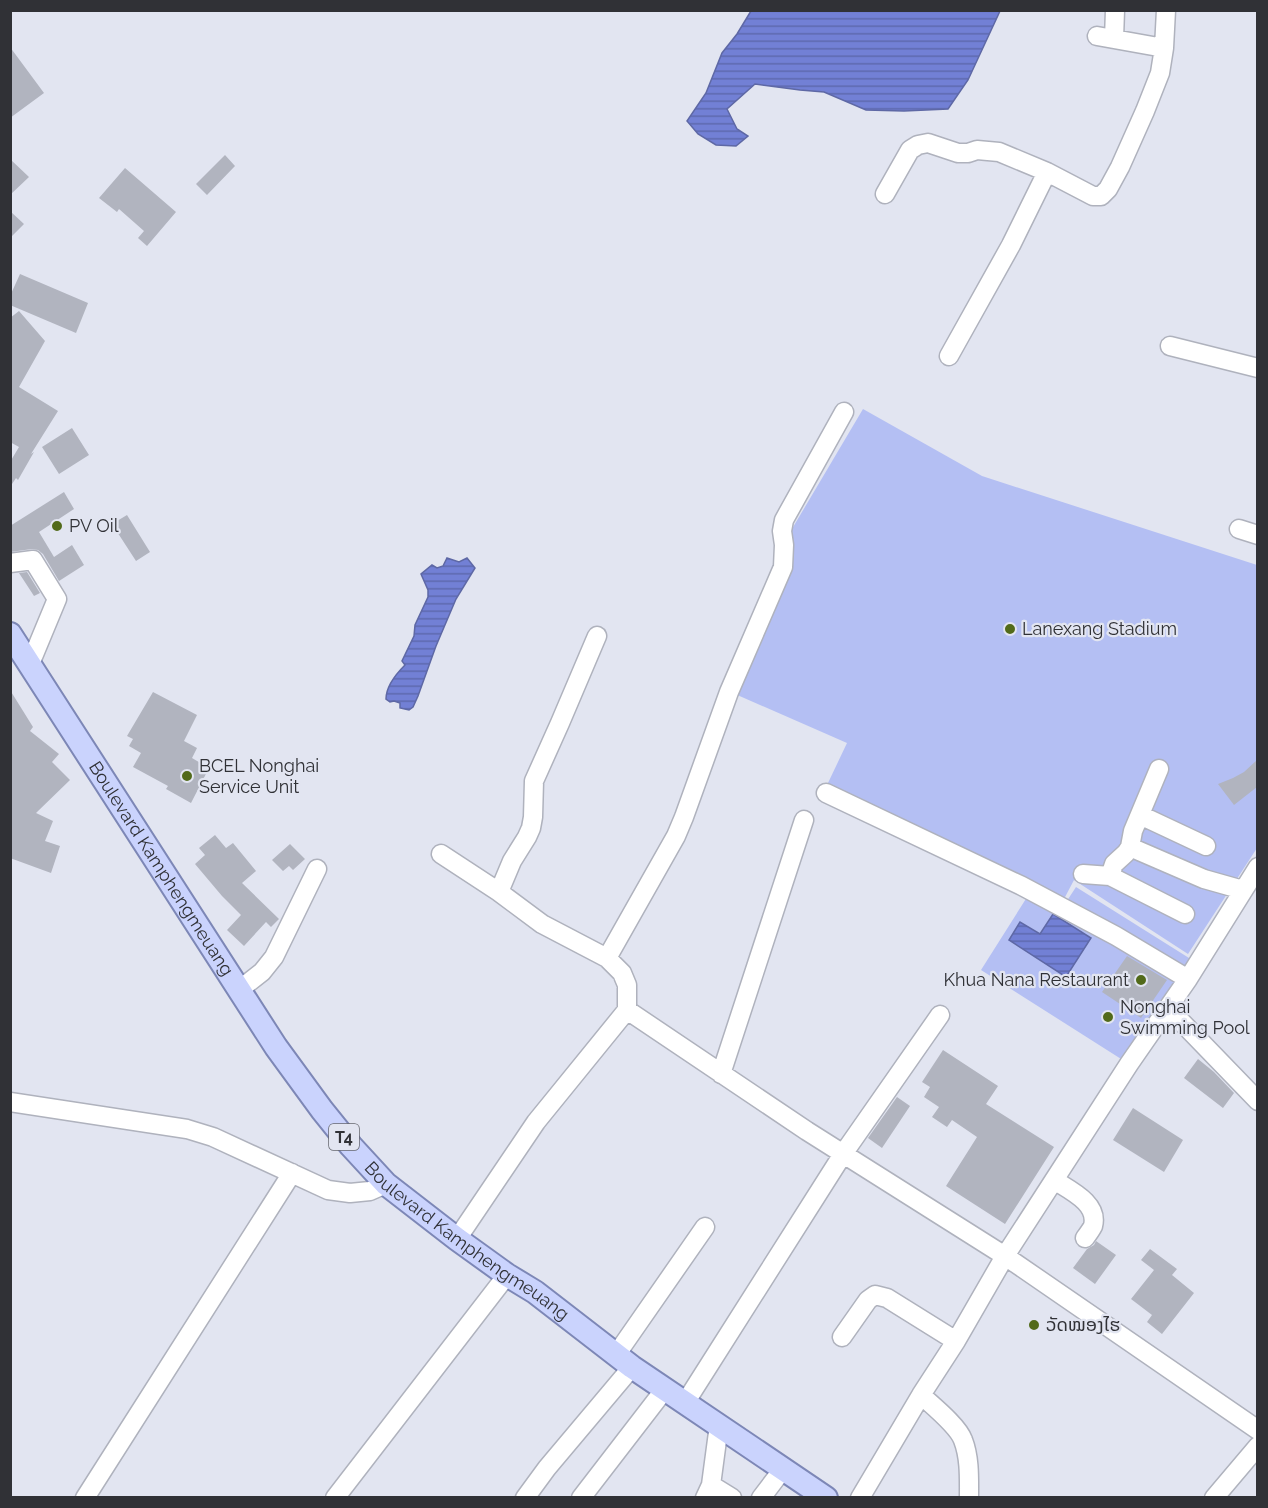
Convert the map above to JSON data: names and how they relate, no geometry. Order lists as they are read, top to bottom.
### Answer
{
  "streets": {
    "main road": ["Boulevard Kamphengmeuang", "T4"]
  },
  "places": [
    "PV Oil",
    "Lanexang Stadium",
    "BCEL Nonghai Service Unit",
    "Khua Nana Restaurant",
    "Nonghai Swimming Pool",
    "ວັດໝອງໄຮ"
  ]
}
